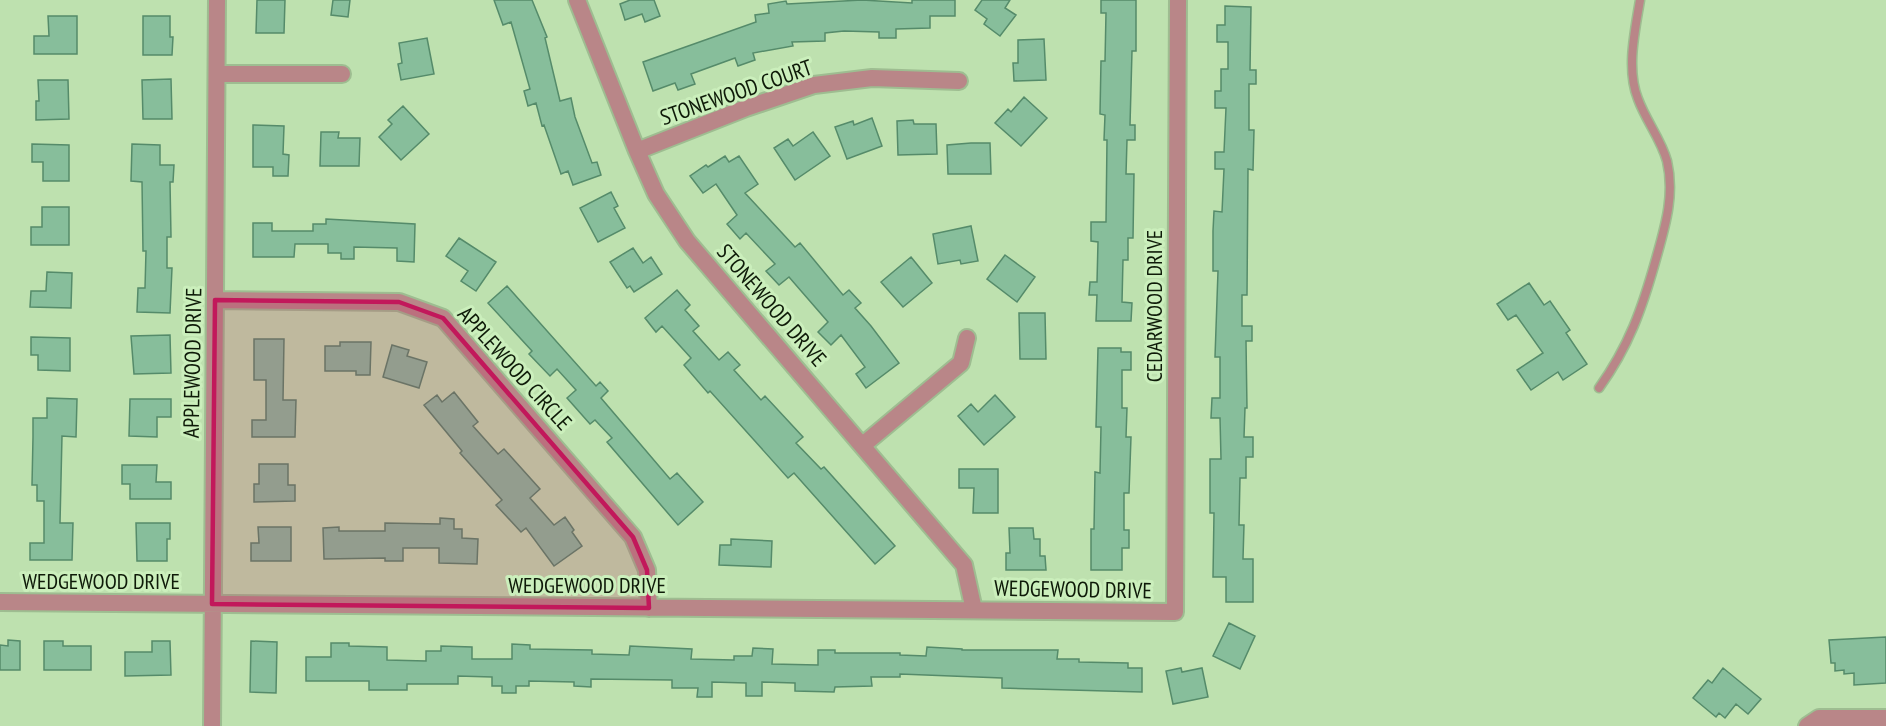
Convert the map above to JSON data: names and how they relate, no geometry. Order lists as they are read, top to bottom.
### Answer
{
  "streets": {
    "street": [
      "STONEWOOD COURT",
      "STONEWOOD DRIVE",
      "CEDARWOOD DRIVE",
      "APPLEWOOD DRIVE",
      "APPLEWOOD CIRCLE",
      "WEDGEWOOD DRIVE"
    ]
  },
  "crossings": [
    ["STONEWOOD COURT", "STONEWOOD DRIVE"],
    ["STONEWOOD DRIVE", "WEDGEWOOD DRIVE"],
    ["CEDARWOOD DRIVE", "WEDGEWOOD DRIVE"],
    ["APPLEWOOD DRIVE", "APPLEWOOD CIRCLE"],
    ["APPLEWOOD DRIVE", "WEDGEWOOD DRIVE"],
    ["APPLEWOOD CIRCLE", "WEDGEWOOD DRIVE"]
  ]
}
